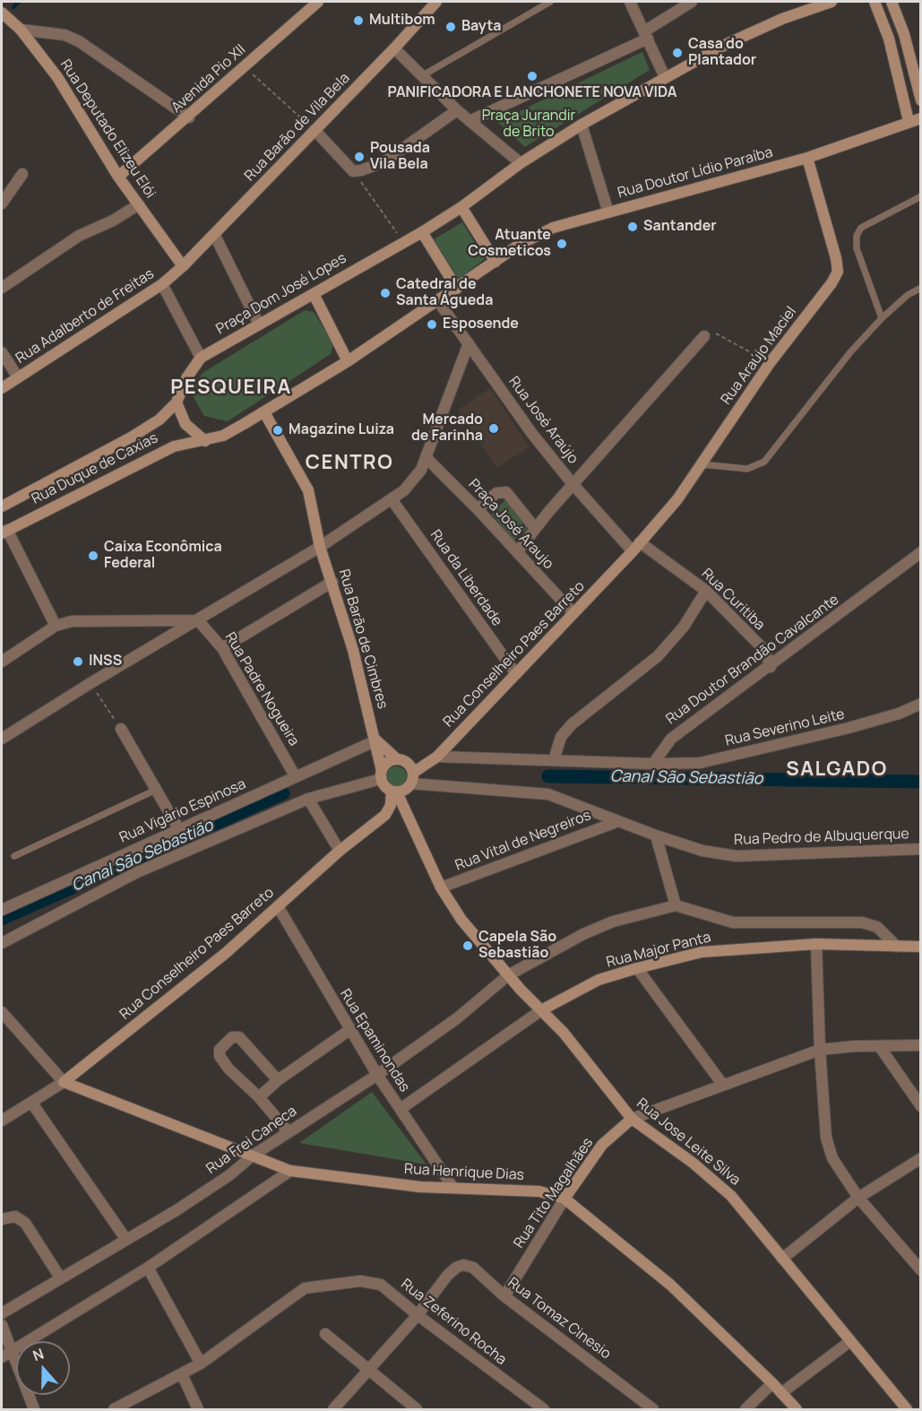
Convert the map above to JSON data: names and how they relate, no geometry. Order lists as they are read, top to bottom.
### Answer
{
  "streets": {
    "main road": [
      "Avenida Pio XII",
      "Rua Barão de Vila Bela",
      "Rua Deputado Elizeu Elói",
      "Rua Doutor Lídio Paraíba",
      "Praça Dom José Lopes",
      "Rua Adalberto de Freitas",
      "Rua Araújo Maciel",
      "Rua Duque de Caxias",
      "Rua Barão de Cimbres",
      "Rua Conselheiro Paes Barreto",
      "Rua Major Panta",
      "Rua Jose Leite Silva",
      "Rua Henrique Dias",
      "Rua Tito Magalhães"
    ],
    "street": [
      "Rua José Araújo",
      "Praça José Araujo",
      "Rua da Liberdade",
      "Rua Curitiba",
      "Rua Doutor Brandão Cavalcante",
      "Rua Padre Nogueira",
      "Rua Severino Leite",
      "Rua Vigário Espinosa",
      "Rua Pedro de Albuquerque",
      "Rua Vital de Negreiros",
      "Rua Epaminondas",
      "Rua Frei Caneca",
      "Rua Tomaz Cinesio",
      "Rua Zeferino Rocha"
    ]
  },
  "crossings": [
    ["Avenida Pio XII", "Rua Deputado Elizeu Elói"],
    ["Rua Barão de Vila Bela", "Rua Deputado Elizeu Elói"],
    ["Rua Barão de Vila Bela", "Rua Adalberto de Freitas"],
    ["Rua Deputado Elizeu Elói", "Rua Adalberto de Freitas"],
    ["Rua Doutor Lídio Paraíba", "Rua Araújo Maciel"],
    ["Praça Dom José Lopes", "Rua Duque de Caxias"],
    ["Rua Araújo Maciel", "Rua José Araújo"],
    ["Rua Araújo Maciel", "Rua Curitiba"],
    ["Rua Araújo Maciel", "Rua Conselheiro Paes Barreto"],
    ["Rua José Araújo", "Rua Curitiba"],
    ["Rua José Araújo", "Rua Conselheiro Paes Barreto"],
    ["Praça José Araujo", "Rua Conselheiro Paes Barreto"],
    ["Rua da Liberdade", "Rua Conselheiro Paes Barreto"],
    ["Rua Curitiba", "Rua Conselheiro Paes Barreto"],
    ["Rua Curitiba", "Rua Doutor Brandão Cavalcante"],
    ["Rua Barão de Cimbres", "Rua Conselheiro Paes Barreto"],
    ["Rua Barão de Cimbres", "Rua Vigário Espinosa"],
    ["Rua Barão de Cimbres", "Rua Pedro de Albuquerque"],
    ["Rua Barão de Cimbres", "Rua Jose Leite Silva"],
    ["Rua Conselheiro Paes Barreto", "Rua Pedro de Albuquerque"],
    ["Rua Conselheiro Paes Barreto", "Rua Epaminondas"],
    ["Rua Conselheiro Paes Barreto", "Rua Jose Leite Silva"],
    ["Rua Conselheiro Paes Barreto", "Rua Henrique Dias"],
    ["Rua Doutor Brandão Cavalcante", "Rua Severino Leite"],
    ["Rua Padre Nogueira", "Rua Vigário Espinosa"],
    ["Rua Pedro de Albuquerque", "Rua Vital de Negreiros"],
    ["Rua Pedro de Albuquerque", "Rua Jose Leite Silva"],
    ["Rua Vital de Negreiros", "Rua Jose Leite Silva"],
    ["Rua Major Panta", "Rua Epaminondas"],
    ["Rua Major Panta", "Rua Frei Caneca"],
    ["Rua Major Panta", "Rua Jose Leite Silva"],
    ["Rua Epaminondas", "Rua Frei Caneca"],
    ["Rua Epaminondas", "Rua Henrique Dias"],
    ["Rua Frei Caneca", "Rua Jose Leite Silva"],
    ["Rua Frei Caneca", "Rua Henrique Dias"],
    ["Rua Jose Leite Silva", "Rua Tito Magalhães"],
    ["Rua Henrique Dias", "Rua Tito Magalhães"],
    ["Rua Tito Magalhães", "Rua Tomaz Cinesio"],
    ["Rua Tomaz Cinesio", "Rua Zeferino Rocha"]
  ],
  "districts": ["PESQUEIRA", "CENTRO", "SALGADO"],
  "water": ["Canal São Sebastião"],
  "parks": ["Praça Jurandir de Brito"],
  "places": [
    "Multibom",
    "Bayta",
    "Casa do Plantador",
    "PANIFICADORA E LANCHONETE NOVA VIDA",
    "Pousada Vila Bela",
    "Santander",
    "Atuante Cosmeticos",
    "Catedral de Santa Águeda",
    "Esposende",
    "Mercado de Farinha",
    "Magazine Luiza",
    "Caixa Econômica Federal",
    "INSS",
    "Capela São Sebastião"
  ],
  "north": "top"
}
